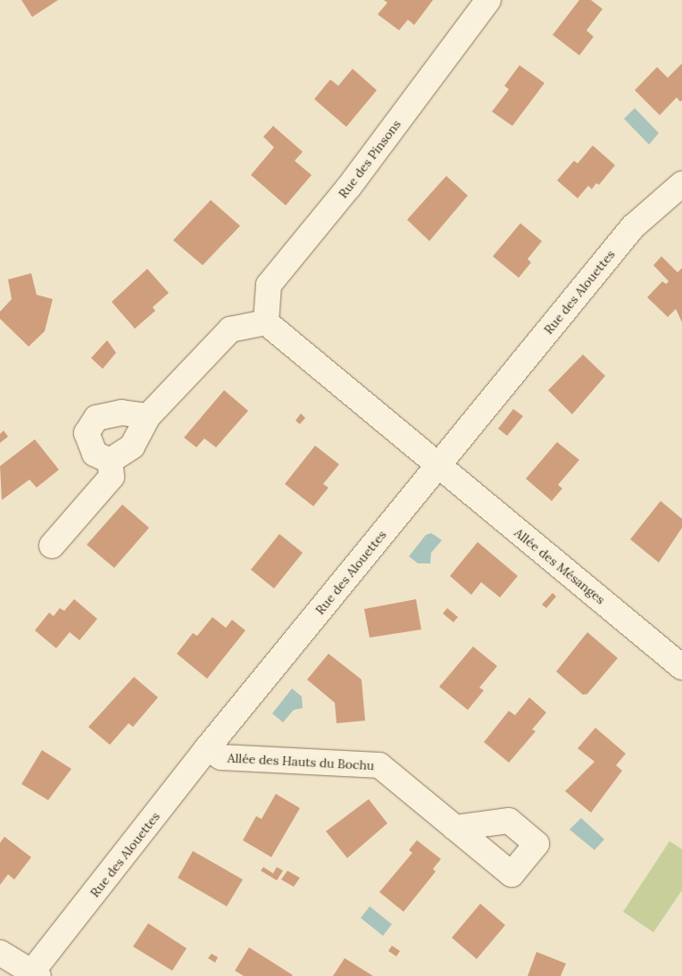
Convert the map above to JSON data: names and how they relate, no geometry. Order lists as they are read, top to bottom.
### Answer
{
  "streets": {
    "street": [
      "Rue des Pinsons",
      "Rue des Alouettes",
      "Allée des Mésanges",
      "Allée des Hauts du Bochu"
    ]
  },
  "crossings": [
    ["Rue des Alouettes", "Allée des Mésanges"],
    ["Rue des Alouettes", "Allée des Hauts du Bochu"]
  ]
}
